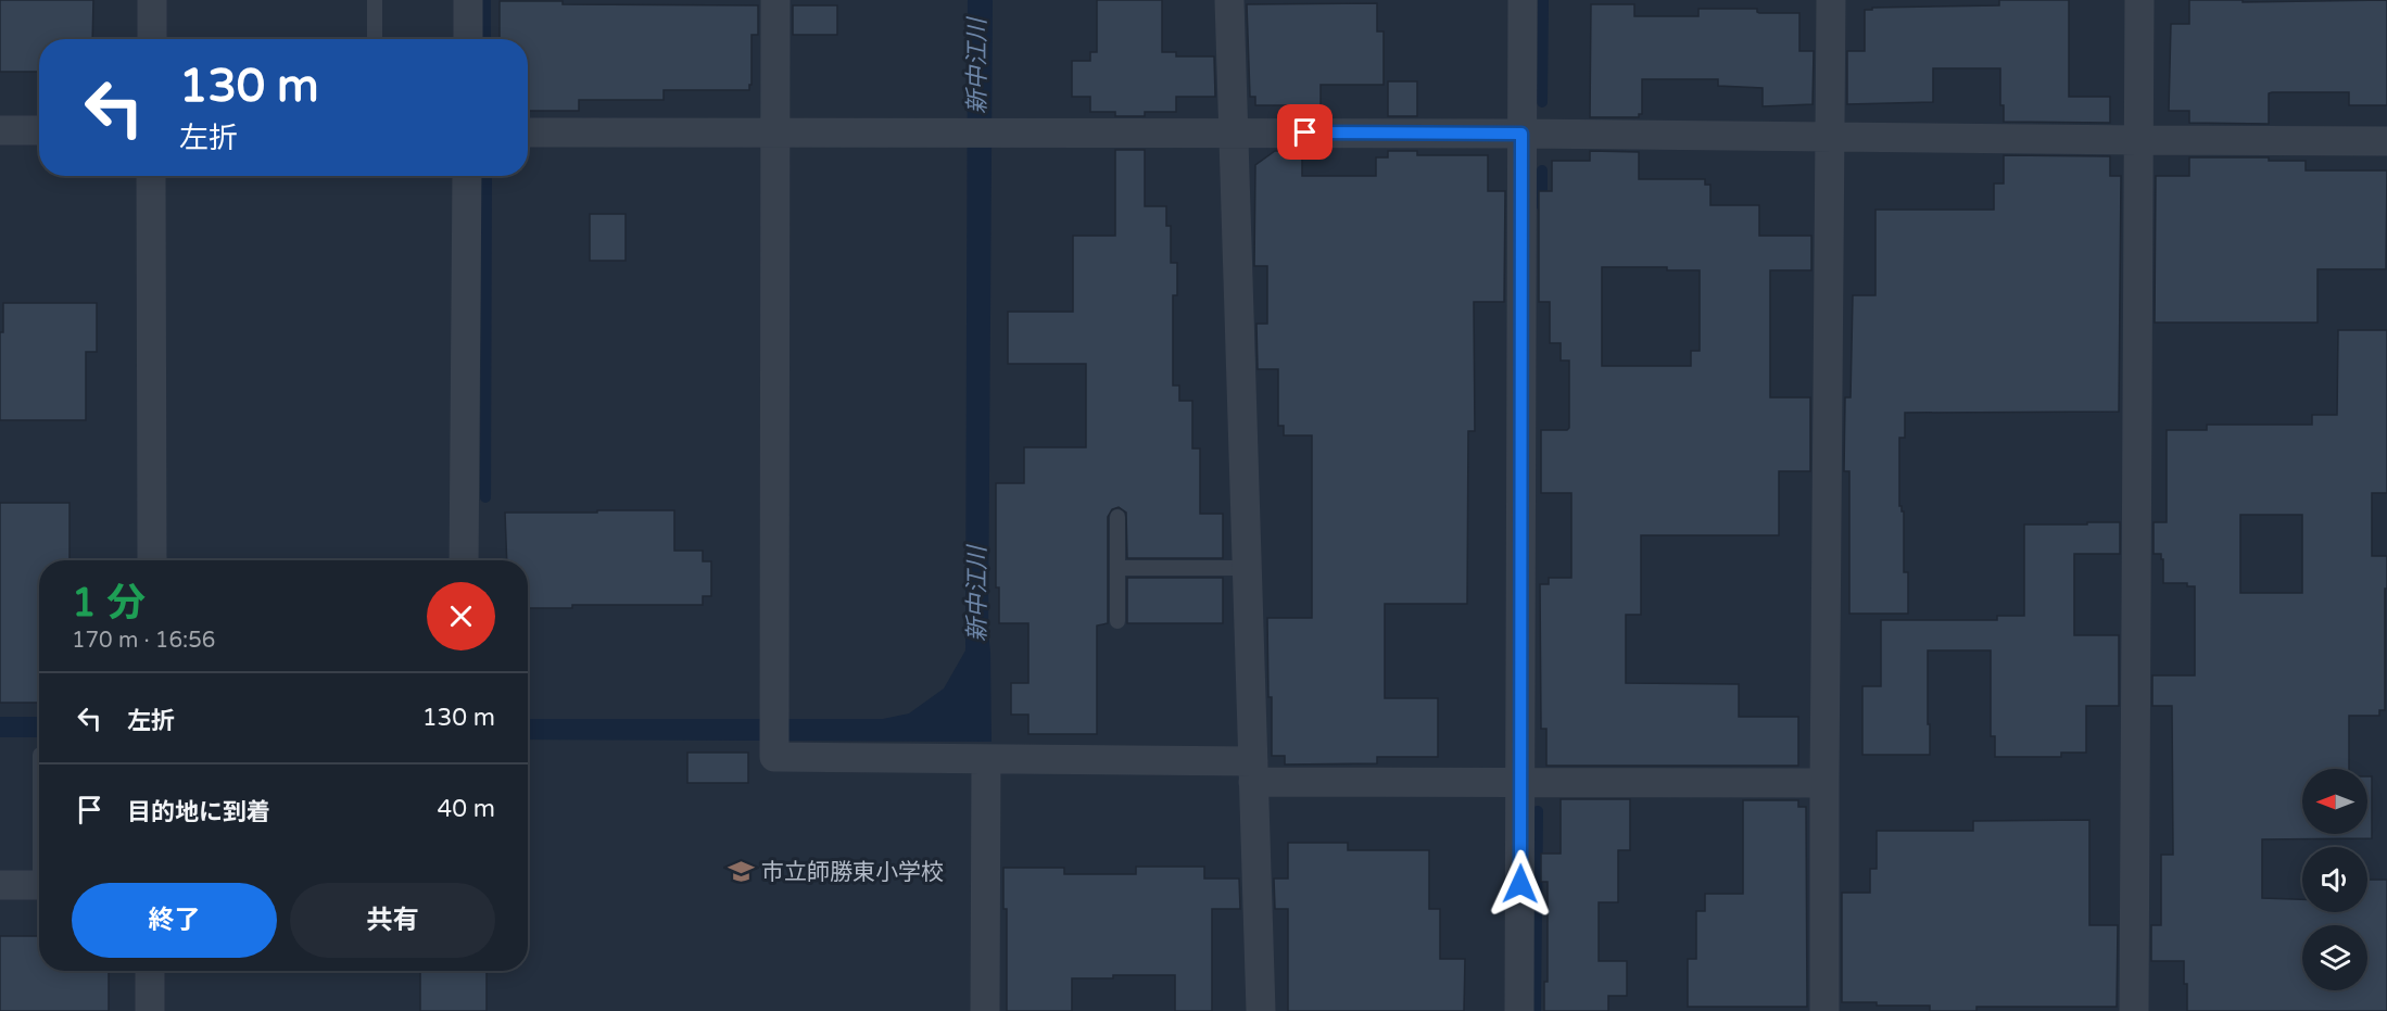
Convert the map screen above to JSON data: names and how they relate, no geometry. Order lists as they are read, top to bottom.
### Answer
{
  "water": ["新中江川"],
  "places": {
    "school or university": ["市立師勝東小学校"]
  },
  "north": "left",
  "page": {
    "turn": ["130 m", "左折"],
    "heading": ["1 分", "170 m · 16:56"],
    "list": [
      {
        "name": "左折",
        "value": "130 m"
      },
      {
        "name": "目的地に到着",
        "value": "40 m"
      }
    ],
    "buttons": ["終了", "共有"]
  }
}
